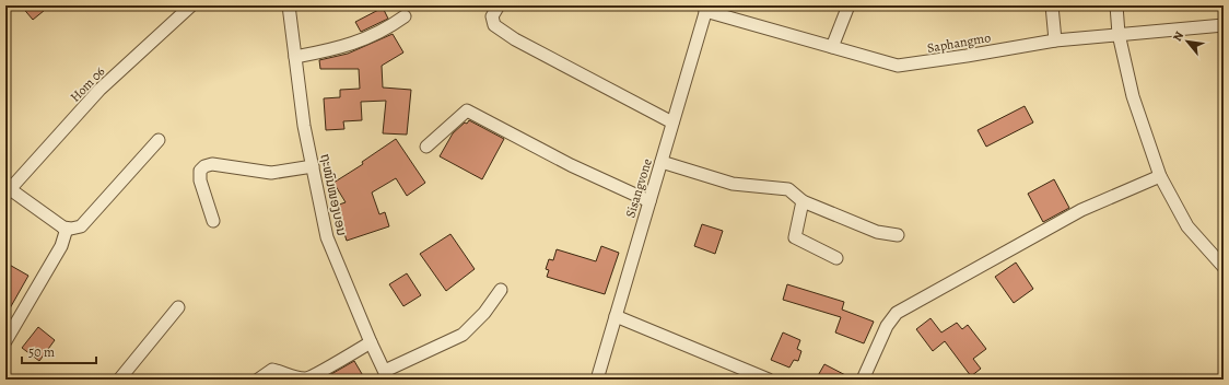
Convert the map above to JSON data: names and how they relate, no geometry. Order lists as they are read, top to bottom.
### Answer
{
  "streets": {
    "street": [
      "Saphangmo",
      "Hom 06",
      "Sisangvone",
      "ຖະໜົນໜອງບອນ"
    ]
  },
  "crossings": [
    ["Saphangmo", "Sisangvone"]
  ],
  "scale_bar": "50 m",
  "north": "top left"
}
